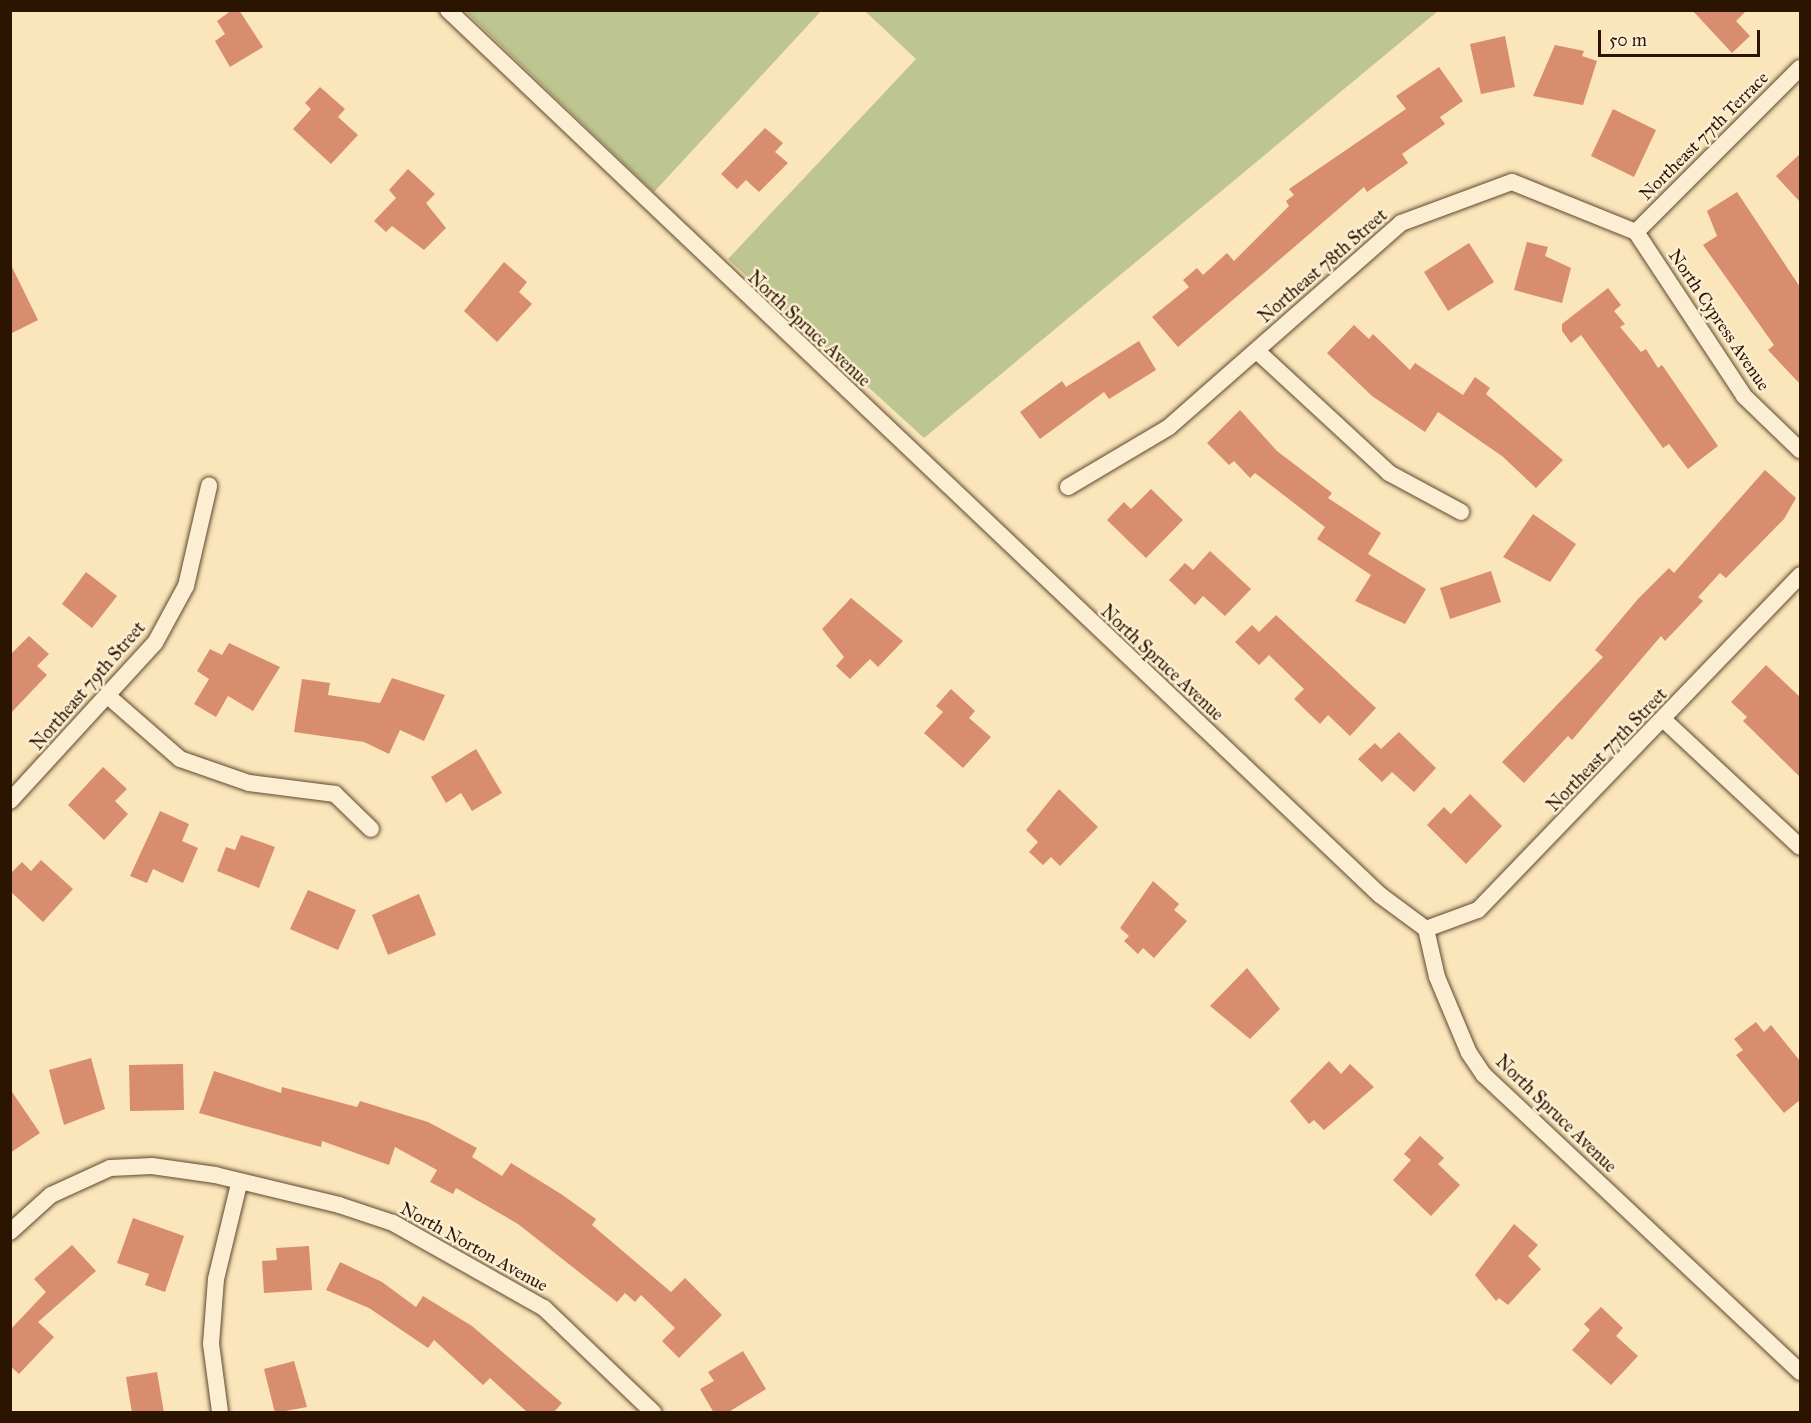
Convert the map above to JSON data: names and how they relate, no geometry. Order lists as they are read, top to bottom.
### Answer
{
  "streets": {
    "street": [
      "Northeast 77th Terrace",
      "Northeast 78th Street",
      "North Cypress Avenue",
      "North Spruce Avenue",
      "Northeast 79th Street",
      "Northeast 77th Street",
      "North Norton Avenue"
    ]
  },
  "crossings": [
    ["Northeast 77th Terrace", "Northeast 78th Street"],
    ["Northeast 77th Terrace", "North Cypress Avenue"],
    ["Northeast 78th Street", "North Cypress Avenue"],
    ["North Spruce Avenue", "Northeast 77th Street"]
  ],
  "scale_bar": "50 m"
}
